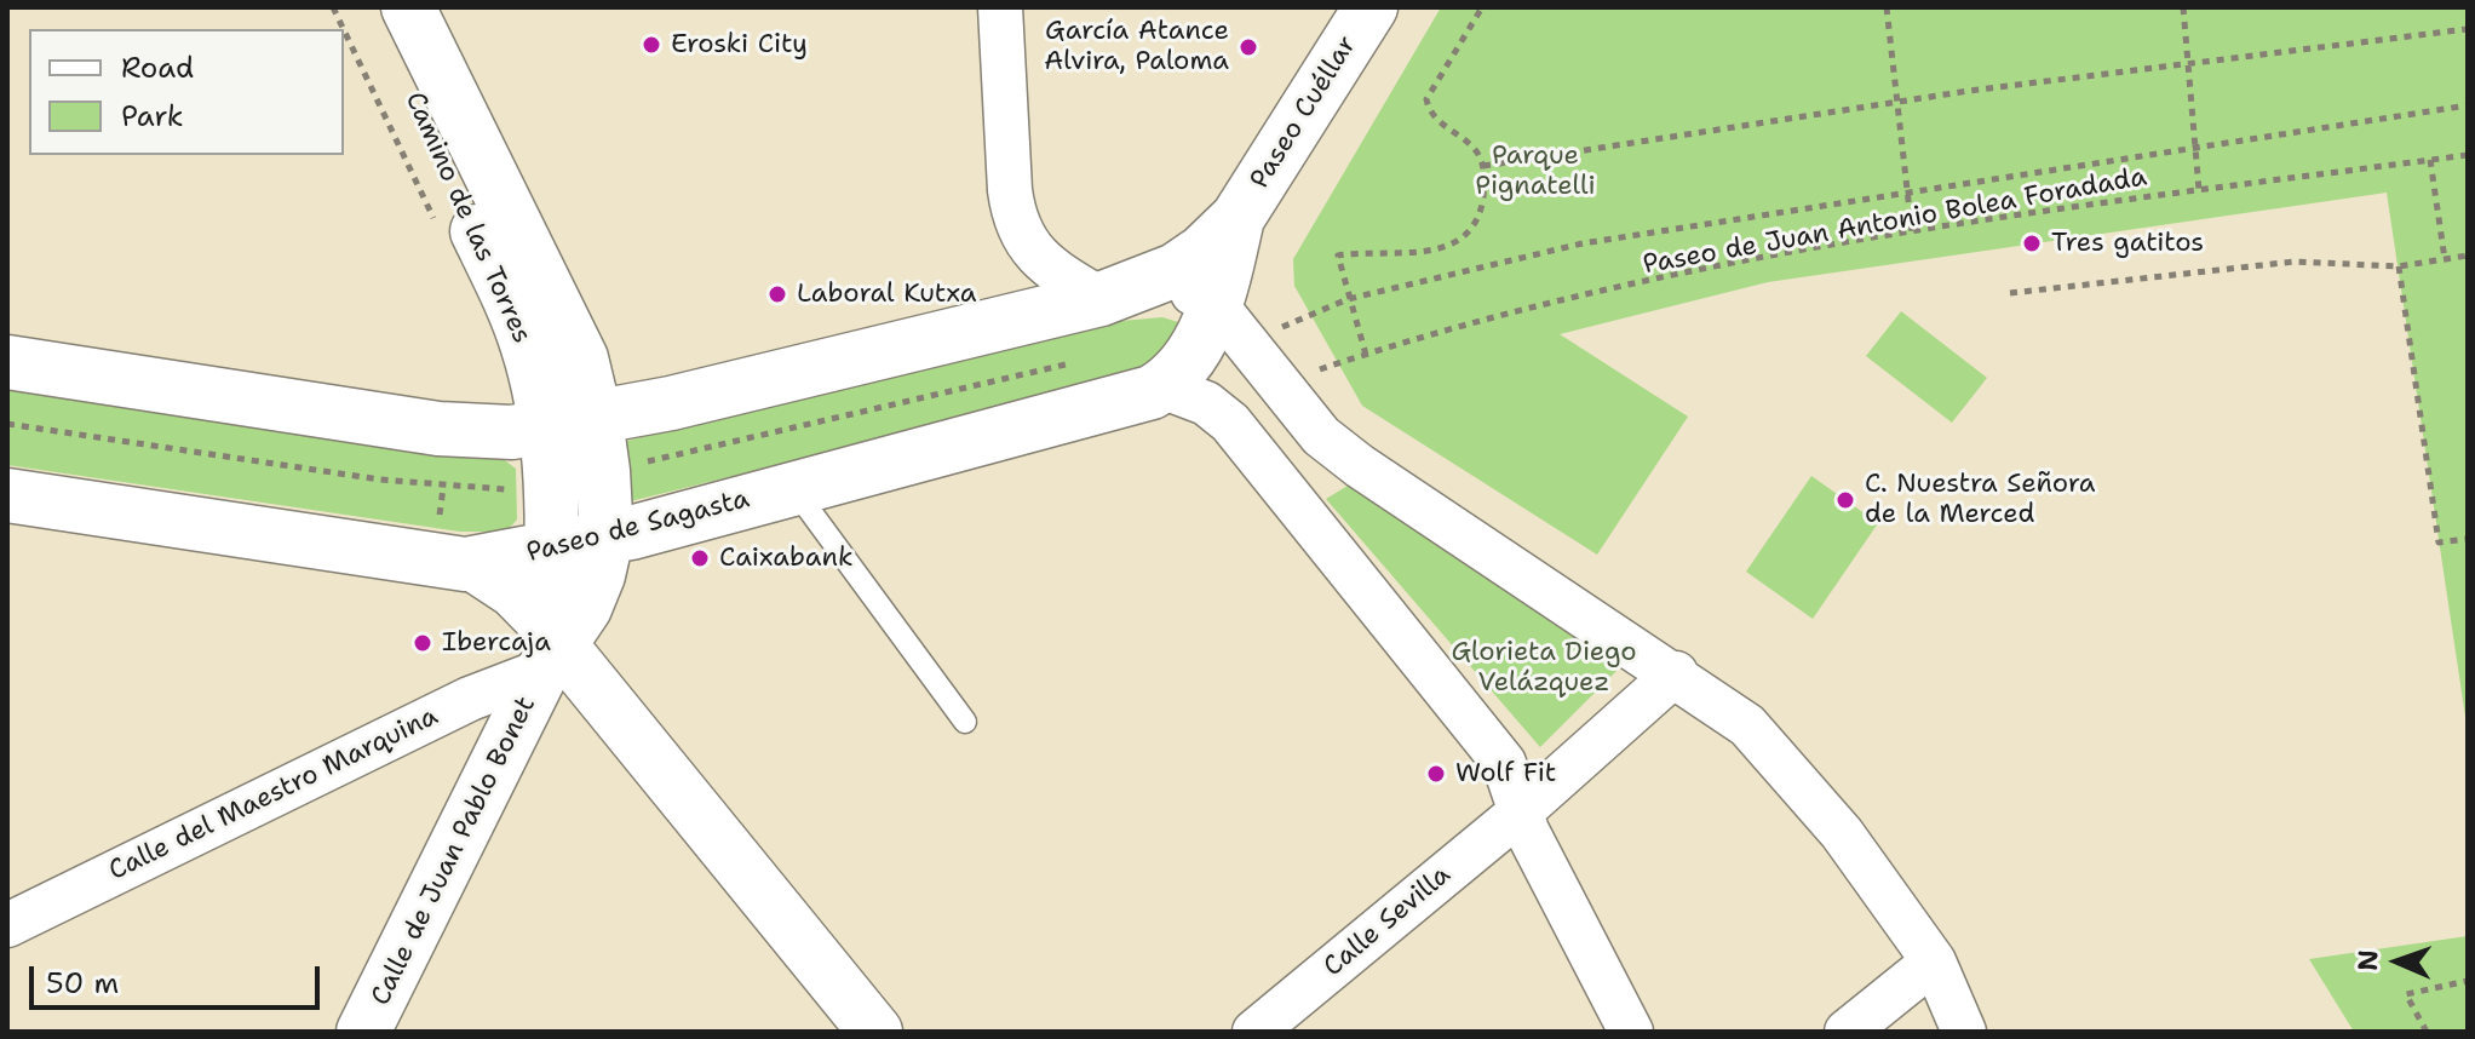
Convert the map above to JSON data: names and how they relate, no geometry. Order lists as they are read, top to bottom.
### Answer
{
  "streets": {
    "main road": [
      "Paseo Cuéllar",
      "Camino de las Torres",
      "Paseo de Sagasta",
      "Calle de Juan Pablo Bonet"
    ],
    "street": ["Calle del Maestro Marquina", "Calle Sevilla"],
    "path": ["Paseo de Juan Antonio Bolea Foradada"]
  },
  "crossings": [
    ["Camino de las Torres", "Paseo de Sagasta"],
    ["Camino de las Torres", "Calle de Juan Pablo Bonet"],
    ["Paseo de Sagasta", "Calle de Juan Pablo Bonet"],
    ["Calle del Maestro Marquina", "Calle de Juan Pablo Bonet"]
  ],
  "parks": ["Parque Pignatelli", "Glorieta Diego Velázquez"],
  "places": [
    "Eroski City",
    "García Atance Alvira, Paloma",
    "Tres gatitos",
    "Laboral Kutxa",
    "C. Nuestra Señora de la Merced",
    "Caixabank",
    "Ibercaja",
    "Wolf Fit"
  ],
  "legend": ["Road", "Park"],
  "scale_bar": "50 m",
  "north": "left"
}
